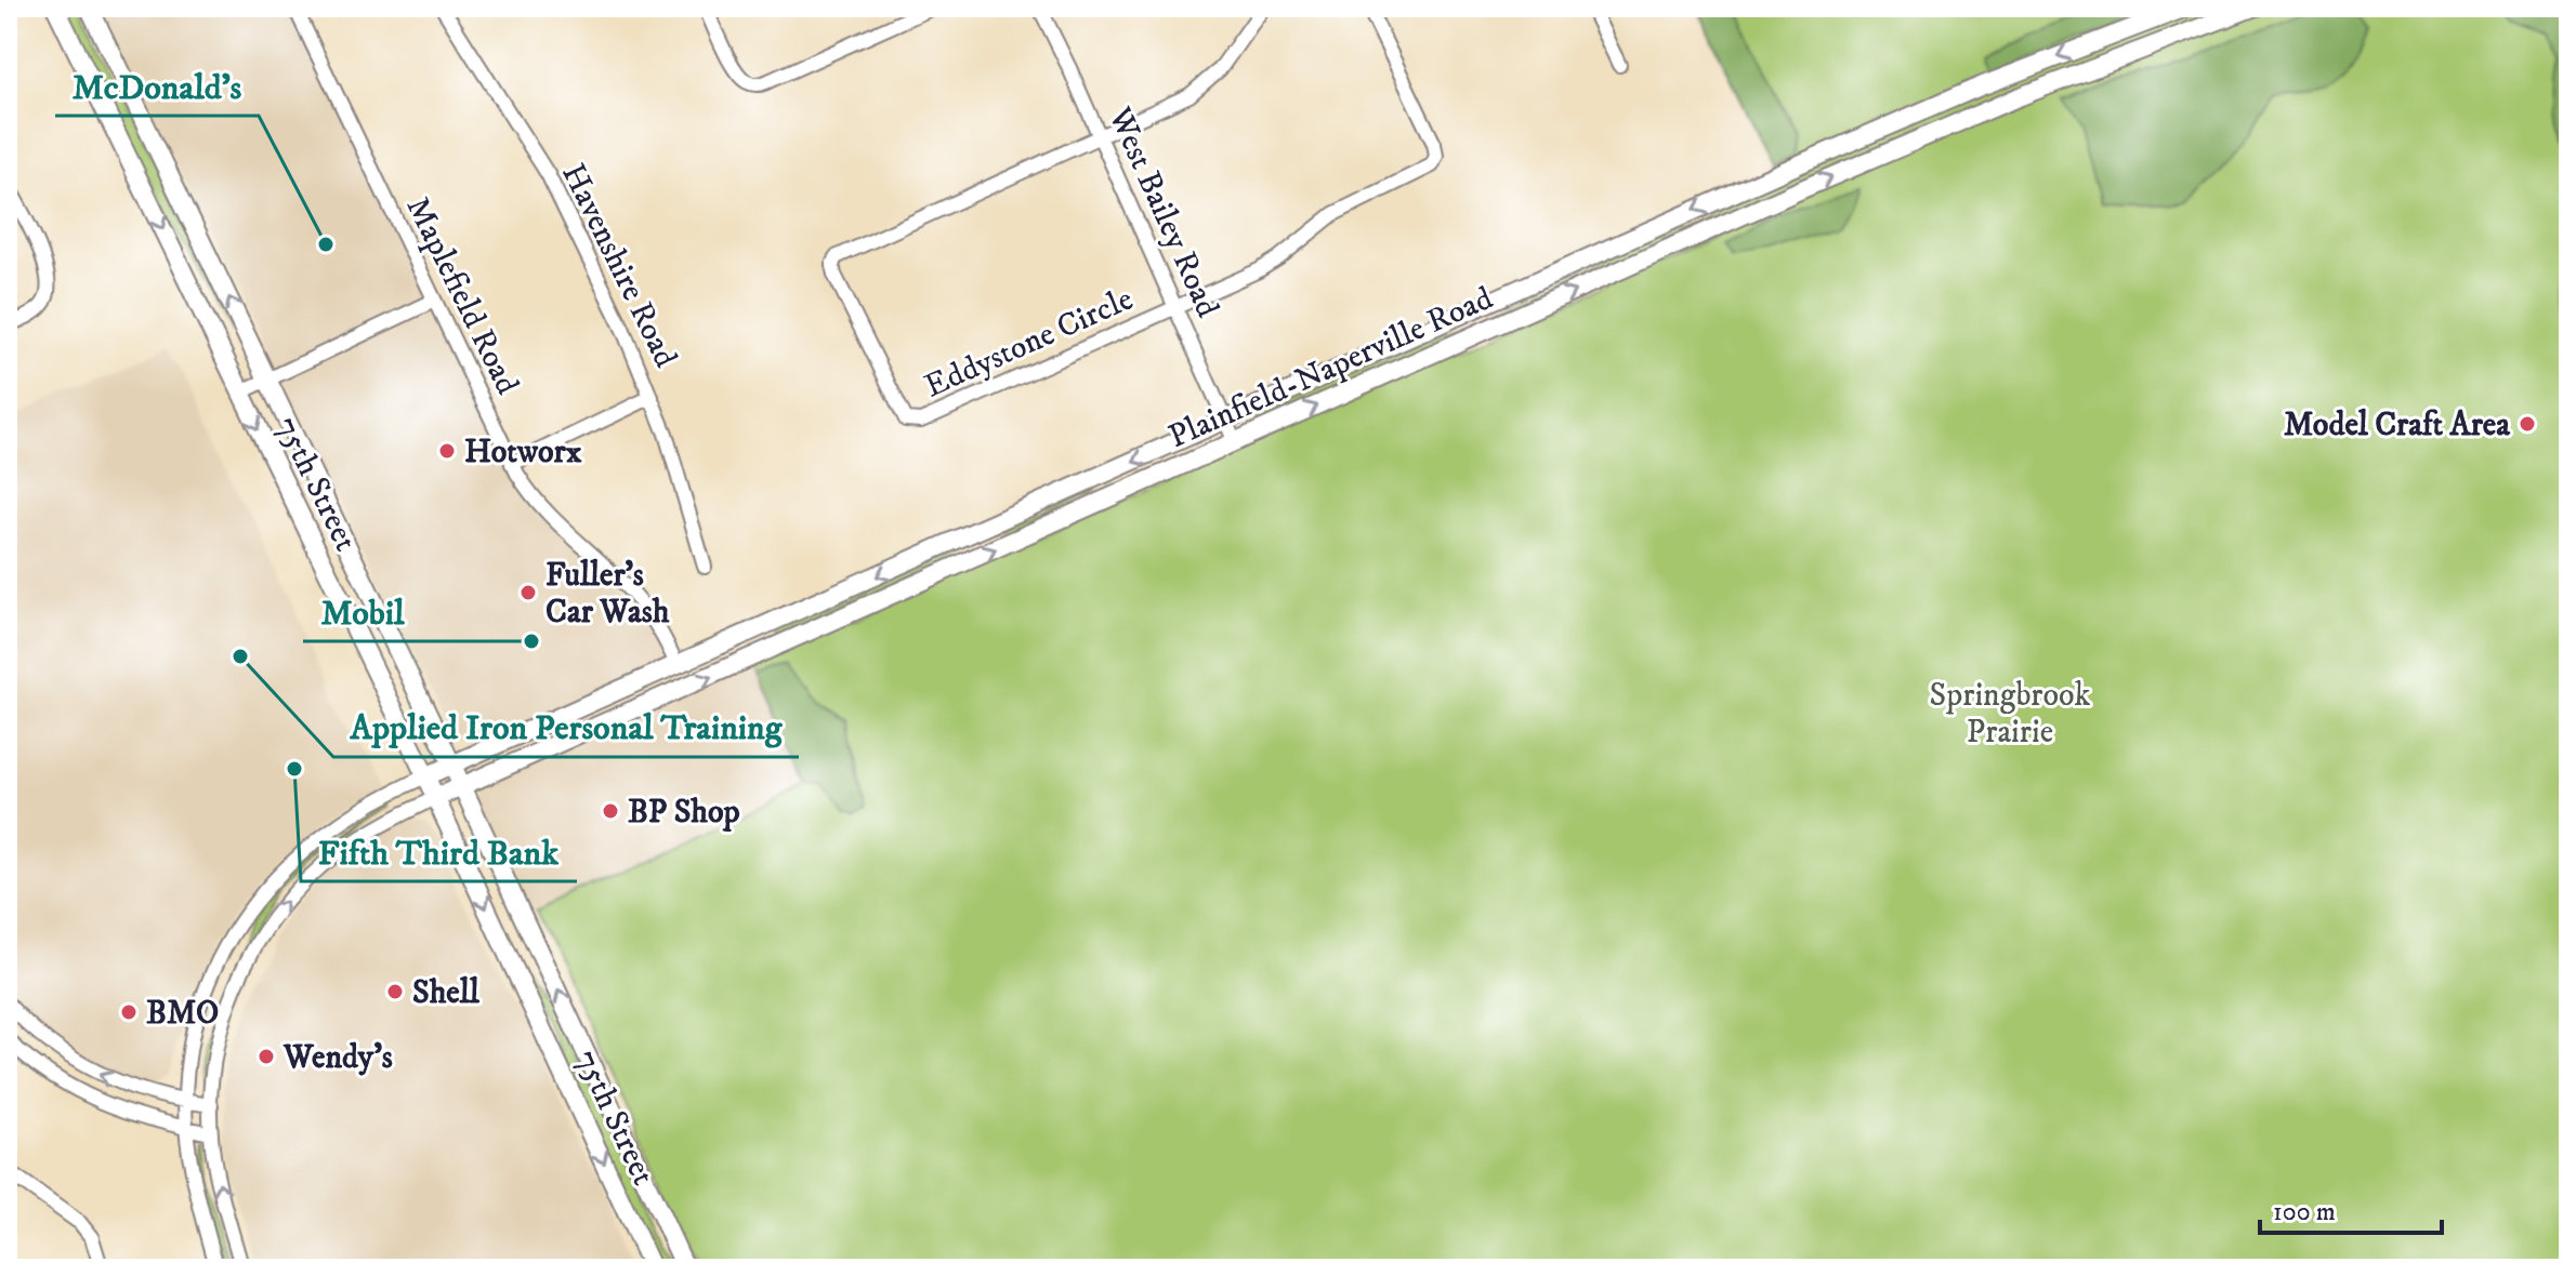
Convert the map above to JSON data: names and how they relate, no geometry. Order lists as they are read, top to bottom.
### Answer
{
  "streets": {
    "main road": ["Plainfield-Naperville Road", "75th Street"],
    "street": [
      "West Bailey Road",
      "Havenshire Road",
      "Maplefield Road",
      "Eddystone Circle"
    ]
  },
  "crossings": [
    ["West Bailey Road", "Eddystone Circle"],
    ["West Bailey Road", "Plainfield-Naperville Road"],
    ["Maplefield Road", "Plainfield-Naperville Road"],
    ["Plainfield-Naperville Road", "75th Street"]
  ],
  "parks": ["Springbrook Prairie"],
  "places": [
    "McDonald's",
    "Model Craft Area",
    "Hotworx",
    "Fuller's Car Wash",
    "Mobil",
    "Applied Iron Personal Training",
    "Fifth Third Bank",
    "BP Shop",
    "Shell",
    "BMO",
    "Wendy's"
  ],
  "scale_bar": "100 m"
}
